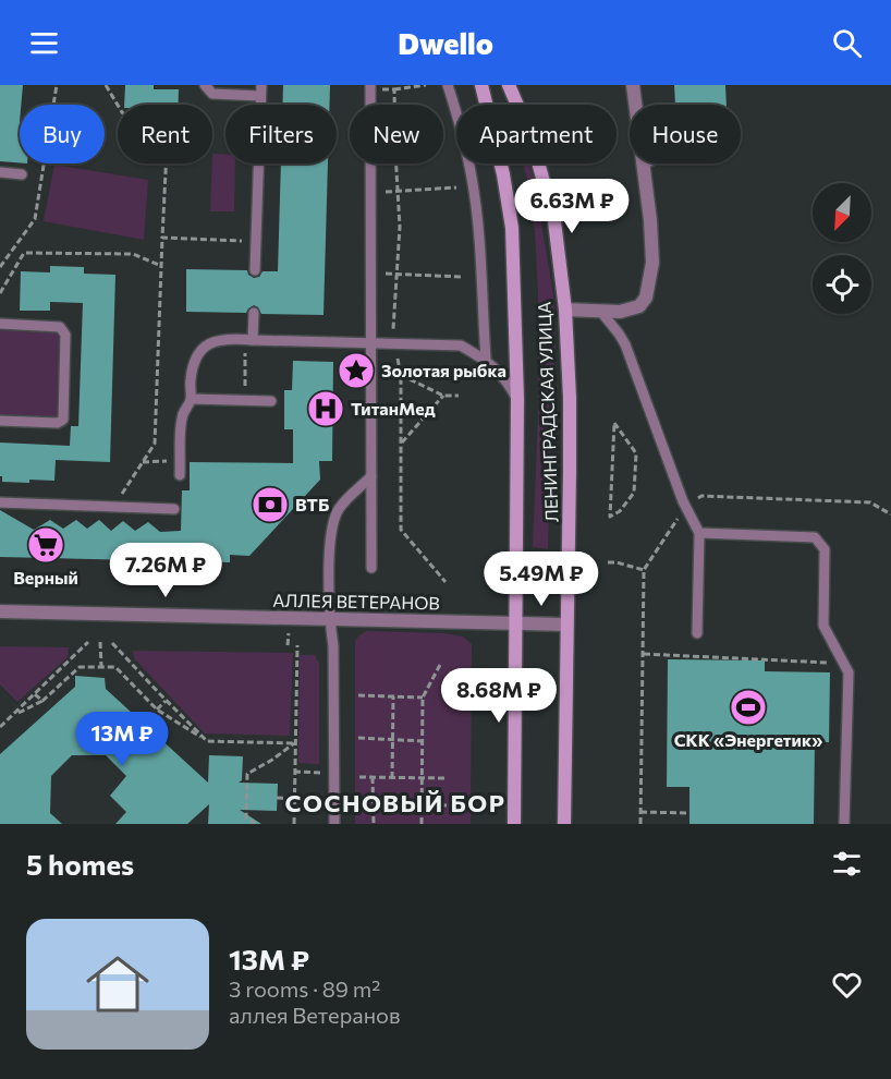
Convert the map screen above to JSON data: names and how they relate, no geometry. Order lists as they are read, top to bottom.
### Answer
{
  "streets": {
    "main road": ["ЛЕНИНГРАДСКАЯ УЛИЦА"],
    "street": ["АЛЛЕЯ ВЕТЕРАНОВ"]
  },
  "crossings": [
    ["ЛЕНИНГРАДСКАЯ УЛИЦА", "АЛЛЕЯ ВЕТЕРАНОВ"]
  ],
  "districts": ["СОСНОВЫЙ БОР"],
  "places": {
    "place": ["Золотая рыбка"],
    "hospital": ["ТитанМед"],
    "bank": ["ВТБ"],
    "supermarket": ["Верный"],
    "sports": ["СКК «Энергетик»"]
  },
  "north": "bottom left",
  "page": {
    "header": "Dwello",
    "chip": [
      "Buy",
      "Rent",
      "Filters",
      "New",
      "Apartment",
      "House"
    ],
    "price": [
      "6.63M ₽",
      "7.26M ₽",
      "5.49M ₽",
      "8.68M ₽",
      "13M ₽"
    ],
    "heading": "5 homes",
    "list": [
      {
        "name": "13M ₽",
        "note": "3 rooms · 89 m² · аллея Ветеранов"
      }
    ]
  }
}
